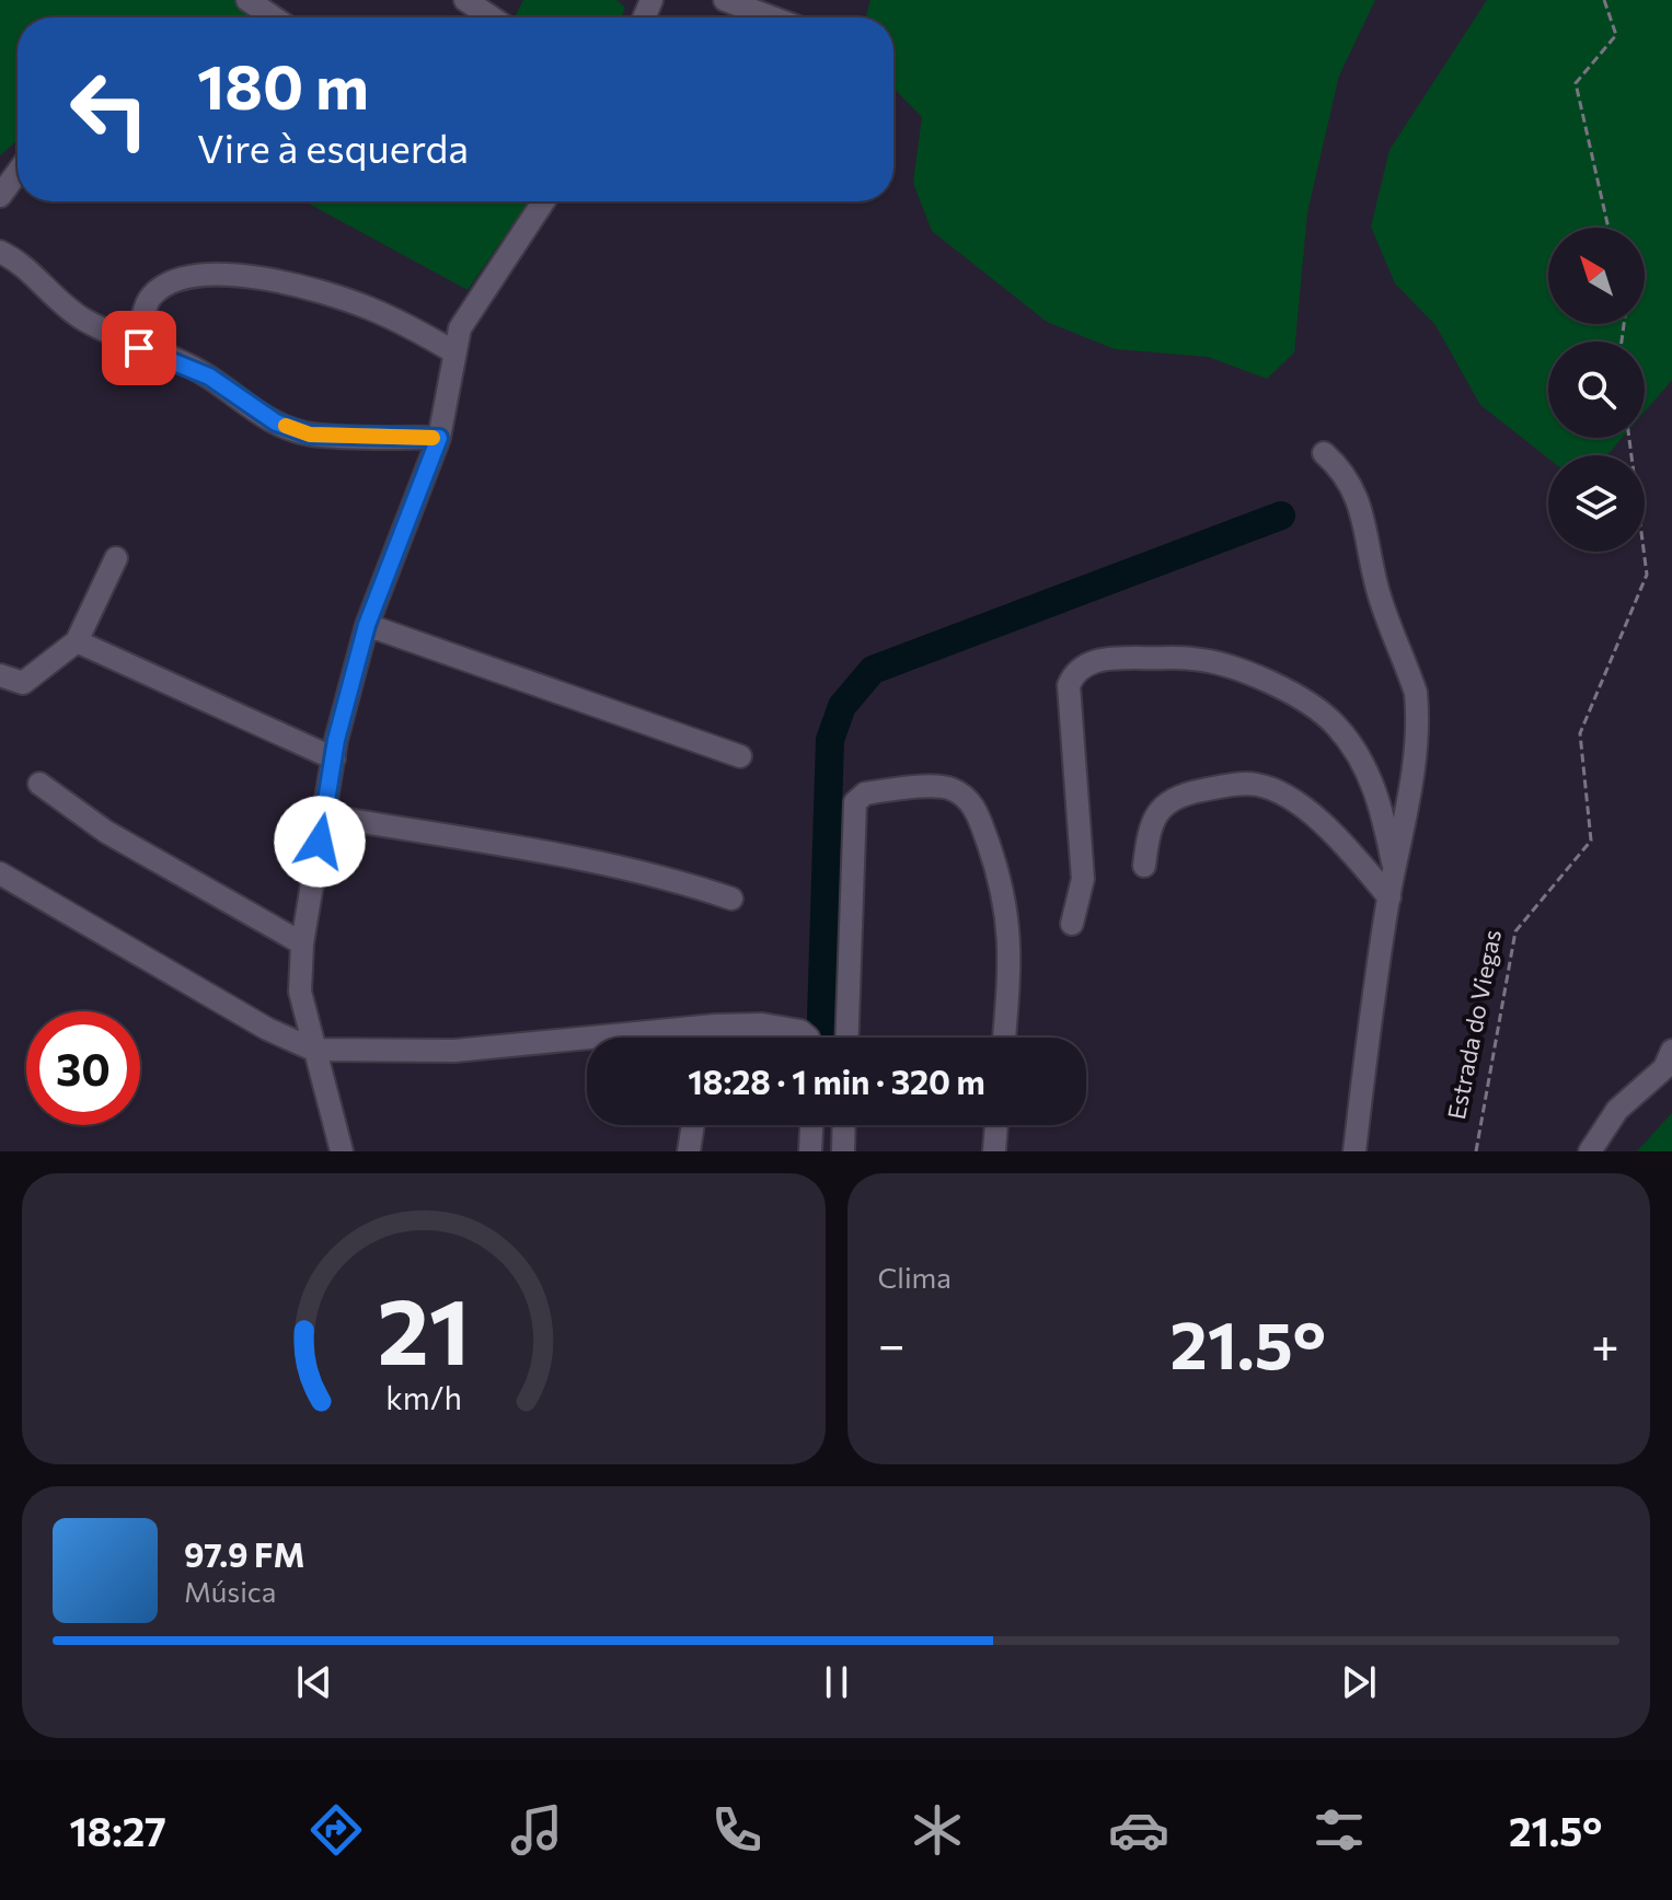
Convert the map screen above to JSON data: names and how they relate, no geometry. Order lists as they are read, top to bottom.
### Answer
{
  "streets": {
    "path": ["Estrada do Viegas"]
  },
  "north": "top left",
  "page": {
    "turn": ["180 m", "Vire à esquerda"],
    "limit": "30",
    "trip": "18:28 · 1 min · 320 m",
    "tile": "Clima",
    "heat": ["−", "21.5°", "+"],
    "song": ["97.9 FM", "Música"],
    "tabs": ["18:27", "21.5°"],
    "gauge": ["21", "km/h"]
  }
}
